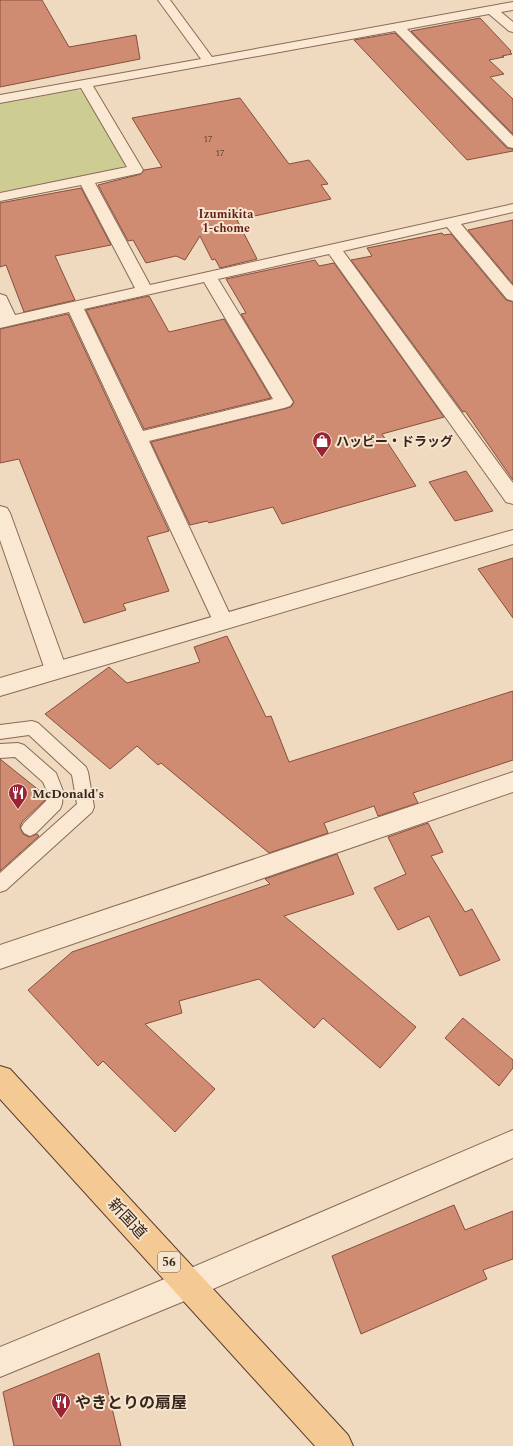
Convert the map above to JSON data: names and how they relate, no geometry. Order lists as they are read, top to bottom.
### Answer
{
  "streets": {
    "main road": ["新国道", "56"]
  },
  "districts": ["Izumikita 1-chome"],
  "places": {
    "shop": ["ハッピー・ドラッグ"],
    "restaurant": ["McDonald's", "やきとりの扇屋"]
  },
  "house_numbers": ["17", "17"]
}
